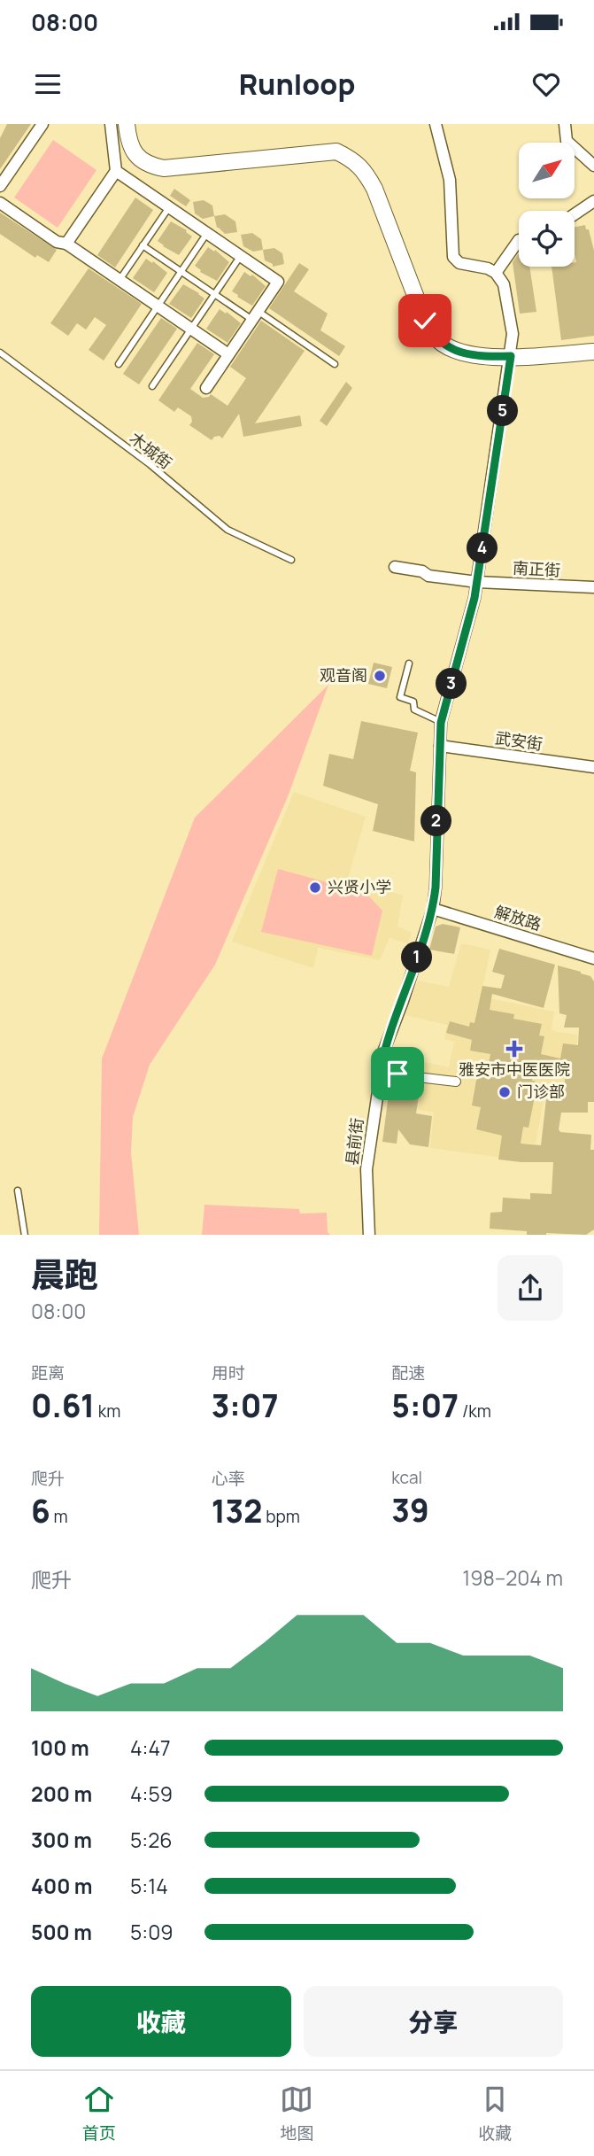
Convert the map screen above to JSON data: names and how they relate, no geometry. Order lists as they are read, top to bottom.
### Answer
{
  "streets": {
    "street": [
      "南正街",
      "武安街",
      "解放路",
      "县前街"
    ],
    "lane": ["木城街"]
  },
  "crossings": [
    ["南正街", "县前街"],
    ["武安街", "县前街"],
    ["解放路", "县前街"]
  ],
  "places": {
    "other": ["观音阁", "兴贤小学", "门诊部"],
    "health": ["雅安市中医医院"]
  },
  "north": "top right",
  "page": {
    "status": "08:00",
    "header": "Runloop",
    "pins": [
      "5",
      "4",
      "3",
      "2",
      "1"
    ],
    "heading": ["晨跑", "08:00"],
    "stats": [
      ["距离", "0.61 km"],
      ["用时", "3:07"],
      ["配速", "5:07 /km"],
      ["爬升", "6 m"],
      ["心率", "132 bpm"],
      ["kcal", "39"]
    ],
    "chart": ["爬升", "198–204 m"],
    "list": [
      {
        "name": "100 m",
        "note": "4:47"
      },
      {
        "name": "200 m",
        "note": "4:59"
      },
      {
        "name": "300 m",
        "note": "5:26"
      },
      {
        "name": "400 m",
        "note": "5:14"
      },
      {
        "name": "500 m",
        "note": "5:09"
      }
    ],
    "buttons": ["收藏", "分享"],
    "tabs": ["首页", "地图", "收藏"]
  }
}
